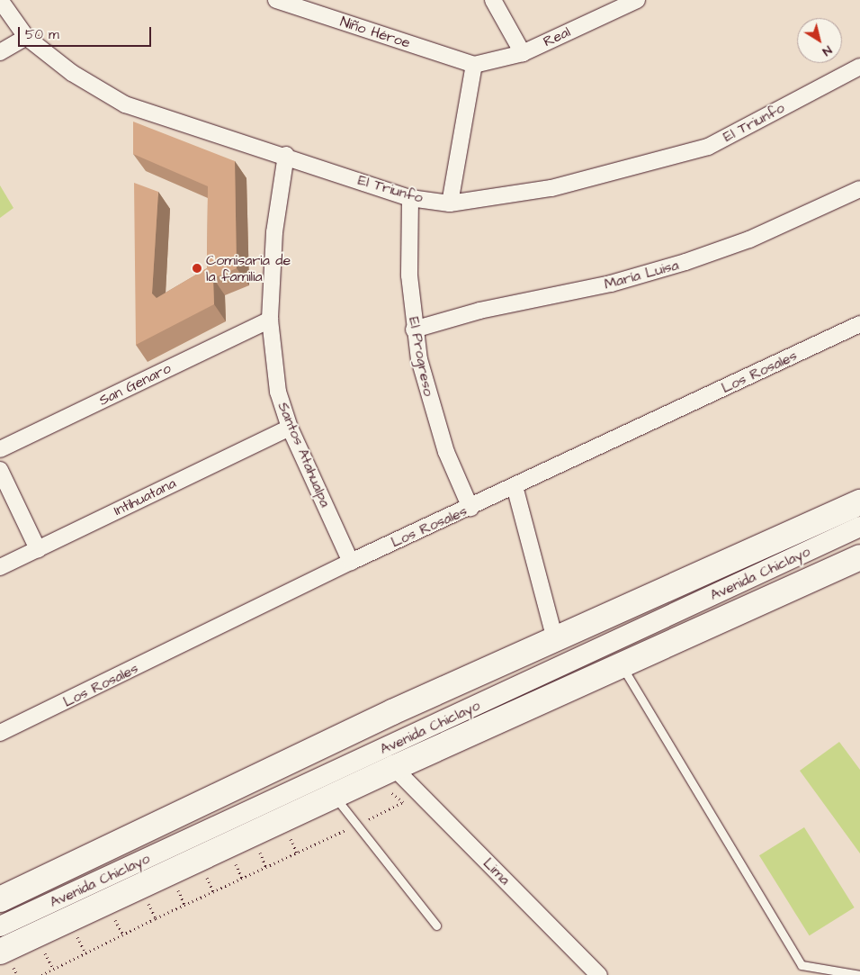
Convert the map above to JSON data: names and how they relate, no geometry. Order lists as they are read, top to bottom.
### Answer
{
  "streets": {
    "main road": ["Avenida Chiclayo"],
    "street": [
      "Niño Héroe",
      "Real",
      "El Triunfo",
      "María Luisa",
      "El Progreso",
      "Los Rosales",
      "San Genaro",
      "Santos Atahualpa",
      "Intihuatana",
      "Lima"
    ]
  },
  "crossings": [
    ["Niño Héroe", "Real"],
    ["El Triunfo", "El Progreso"],
    ["El Triunfo", "Santos Atahualpa"],
    ["María Luisa", "El Progreso"],
    ["El Progreso", "Los Rosales"],
    ["Los Rosales", "Santos Atahualpa"],
    ["San Genaro", "Santos Atahualpa"],
    ["Santos Atahualpa", "Intihuatana"],
    ["Avenida Chiclayo", "Lima"]
  ],
  "places": ["Comisaria de la familia"],
  "scale_bar": "50 m",
  "north": "bottom right"
}
